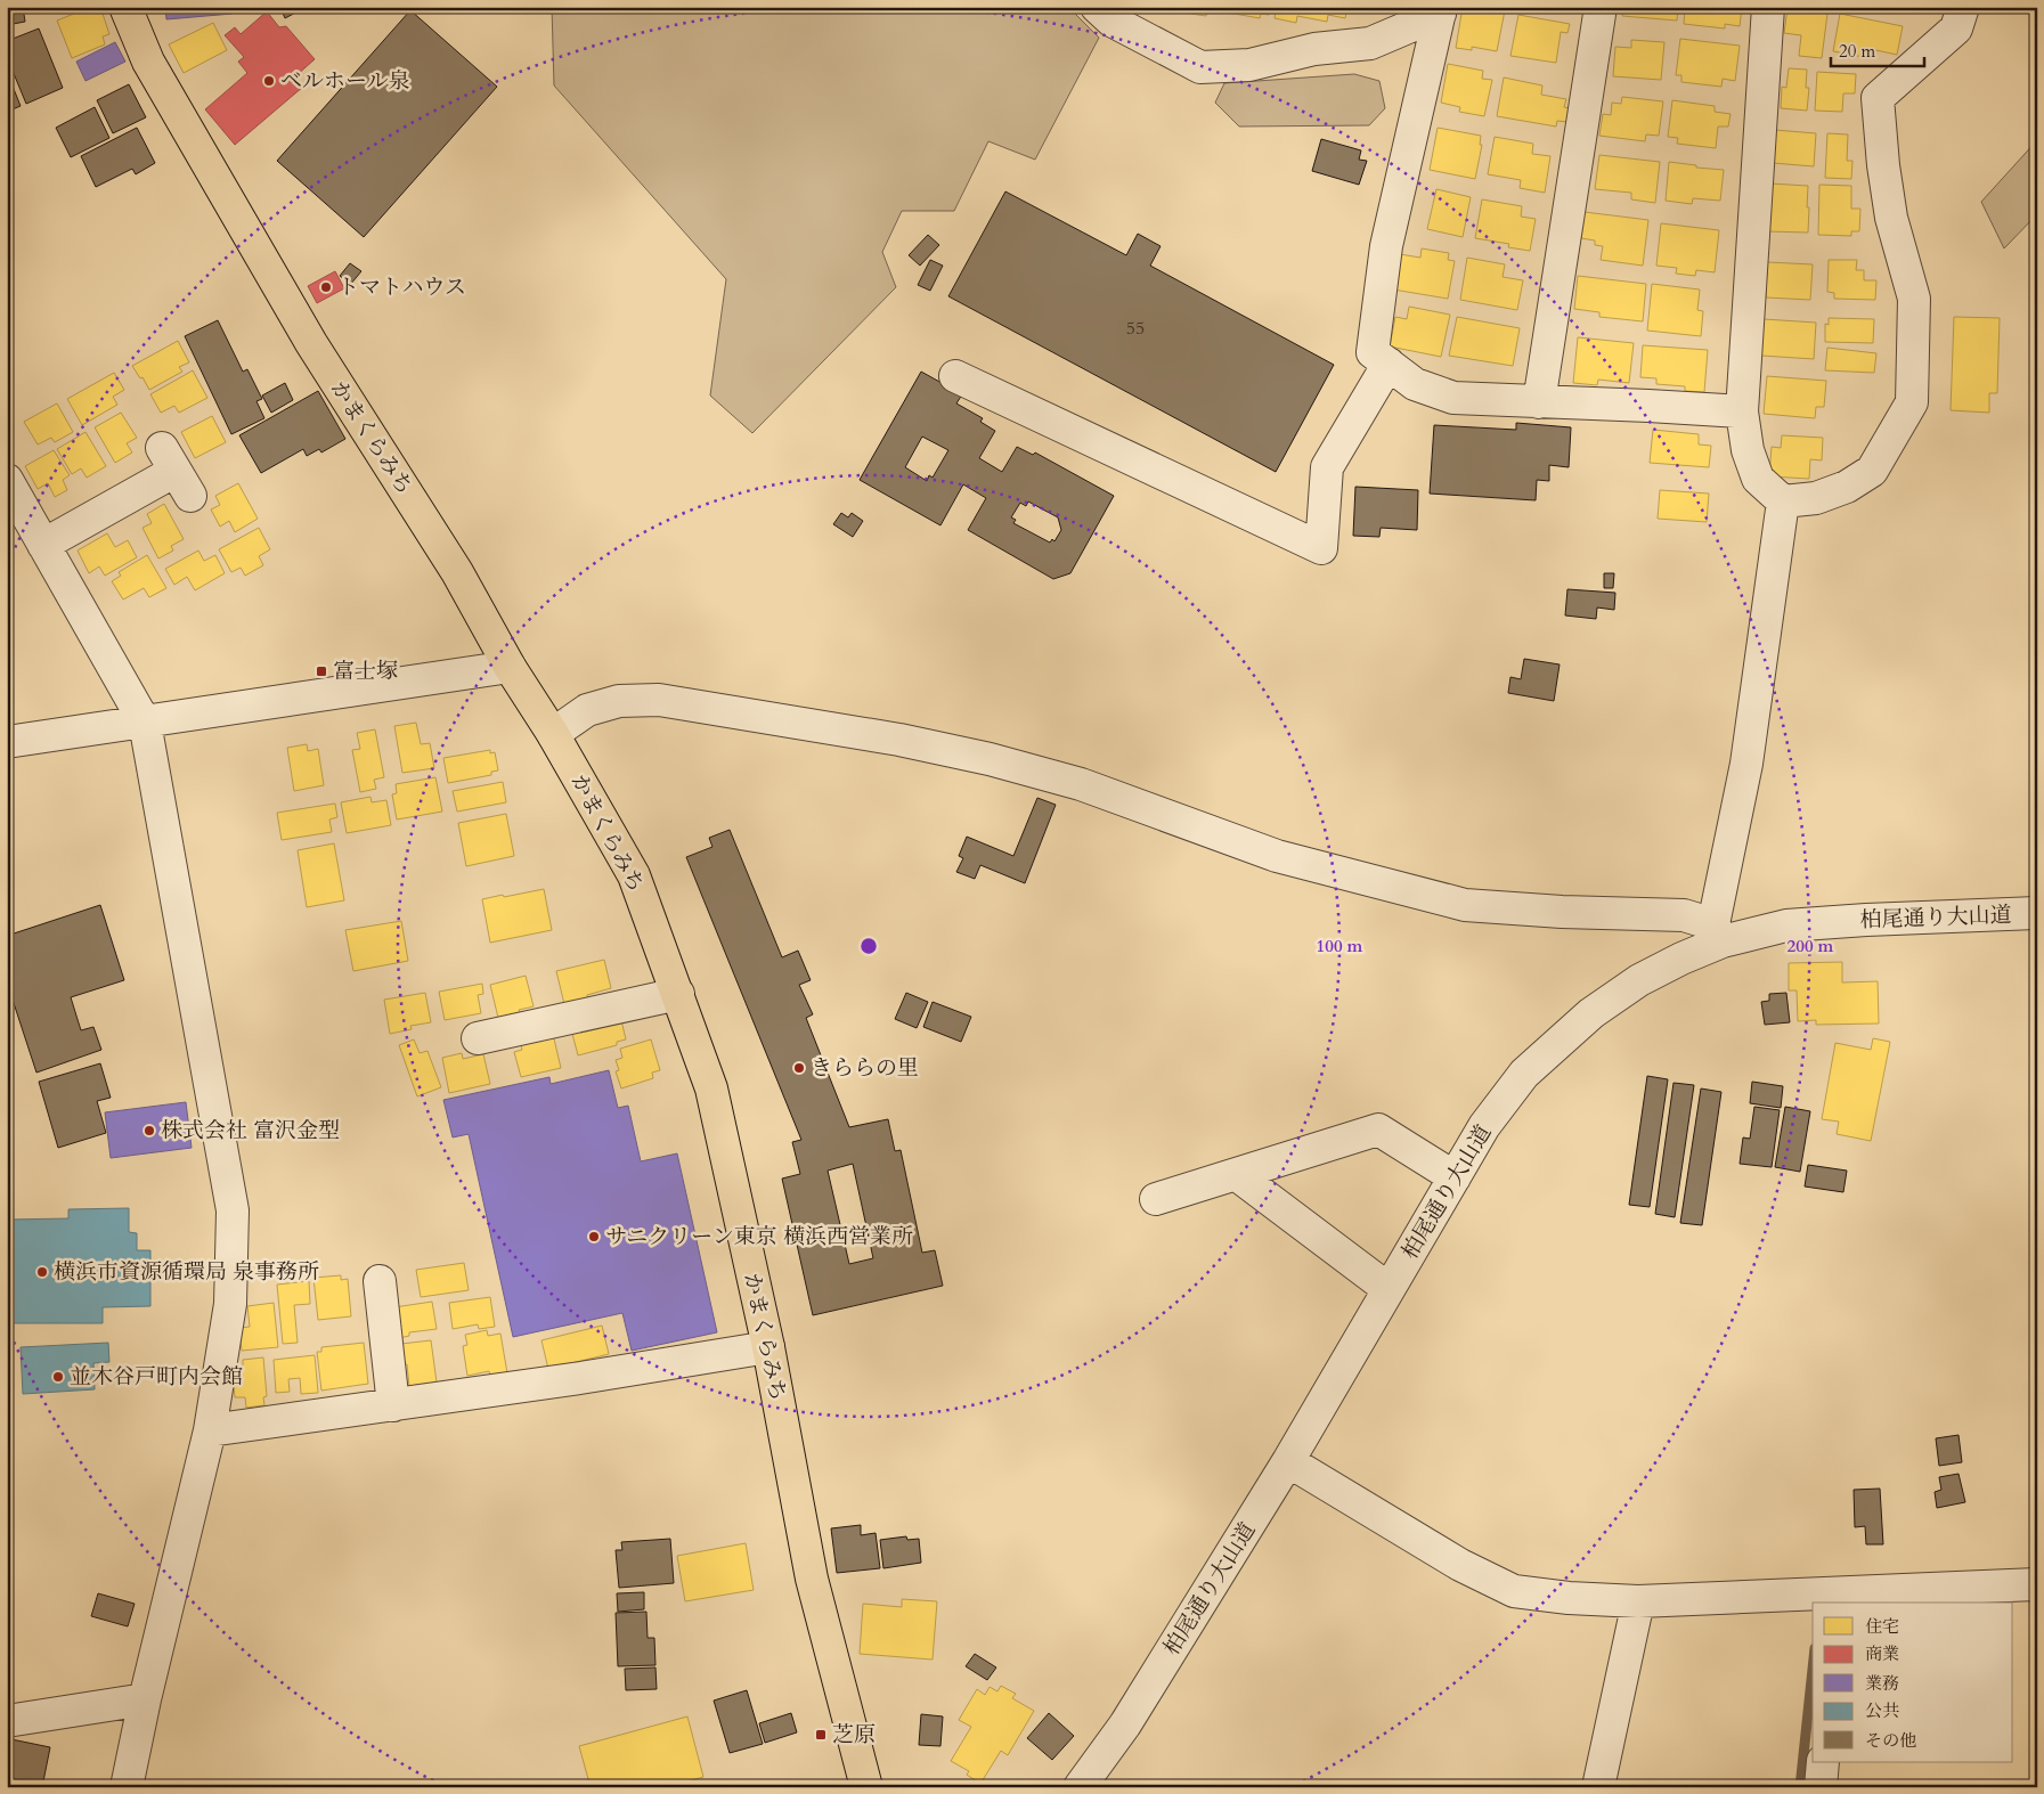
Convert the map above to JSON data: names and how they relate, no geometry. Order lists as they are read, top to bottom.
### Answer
{
  "streets": {
    "main road": ["かまくらみち"],
    "street": ["柏尾通り大山道"]
  },
  "places": {
    "other": [
      "ベルホール泉",
      "トマトハウス",
      "きららの里",
      "株式会社 富沢金型",
      "サニクリーン東京 横浜西営業所",
      "横浜市資源循環局 泉事務所",
      "並木谷戸町内会館"
    ],
    "transit": ["富士塚", "芝原"]
  },
  "house_numbers": ["55"],
  "legend": [
    "住宅",
    "商業",
    "業務",
    "公共",
    "その他"
  ],
  "scale_bar": "20 m",
  "rings": ["100 m", "200 m"]
}
